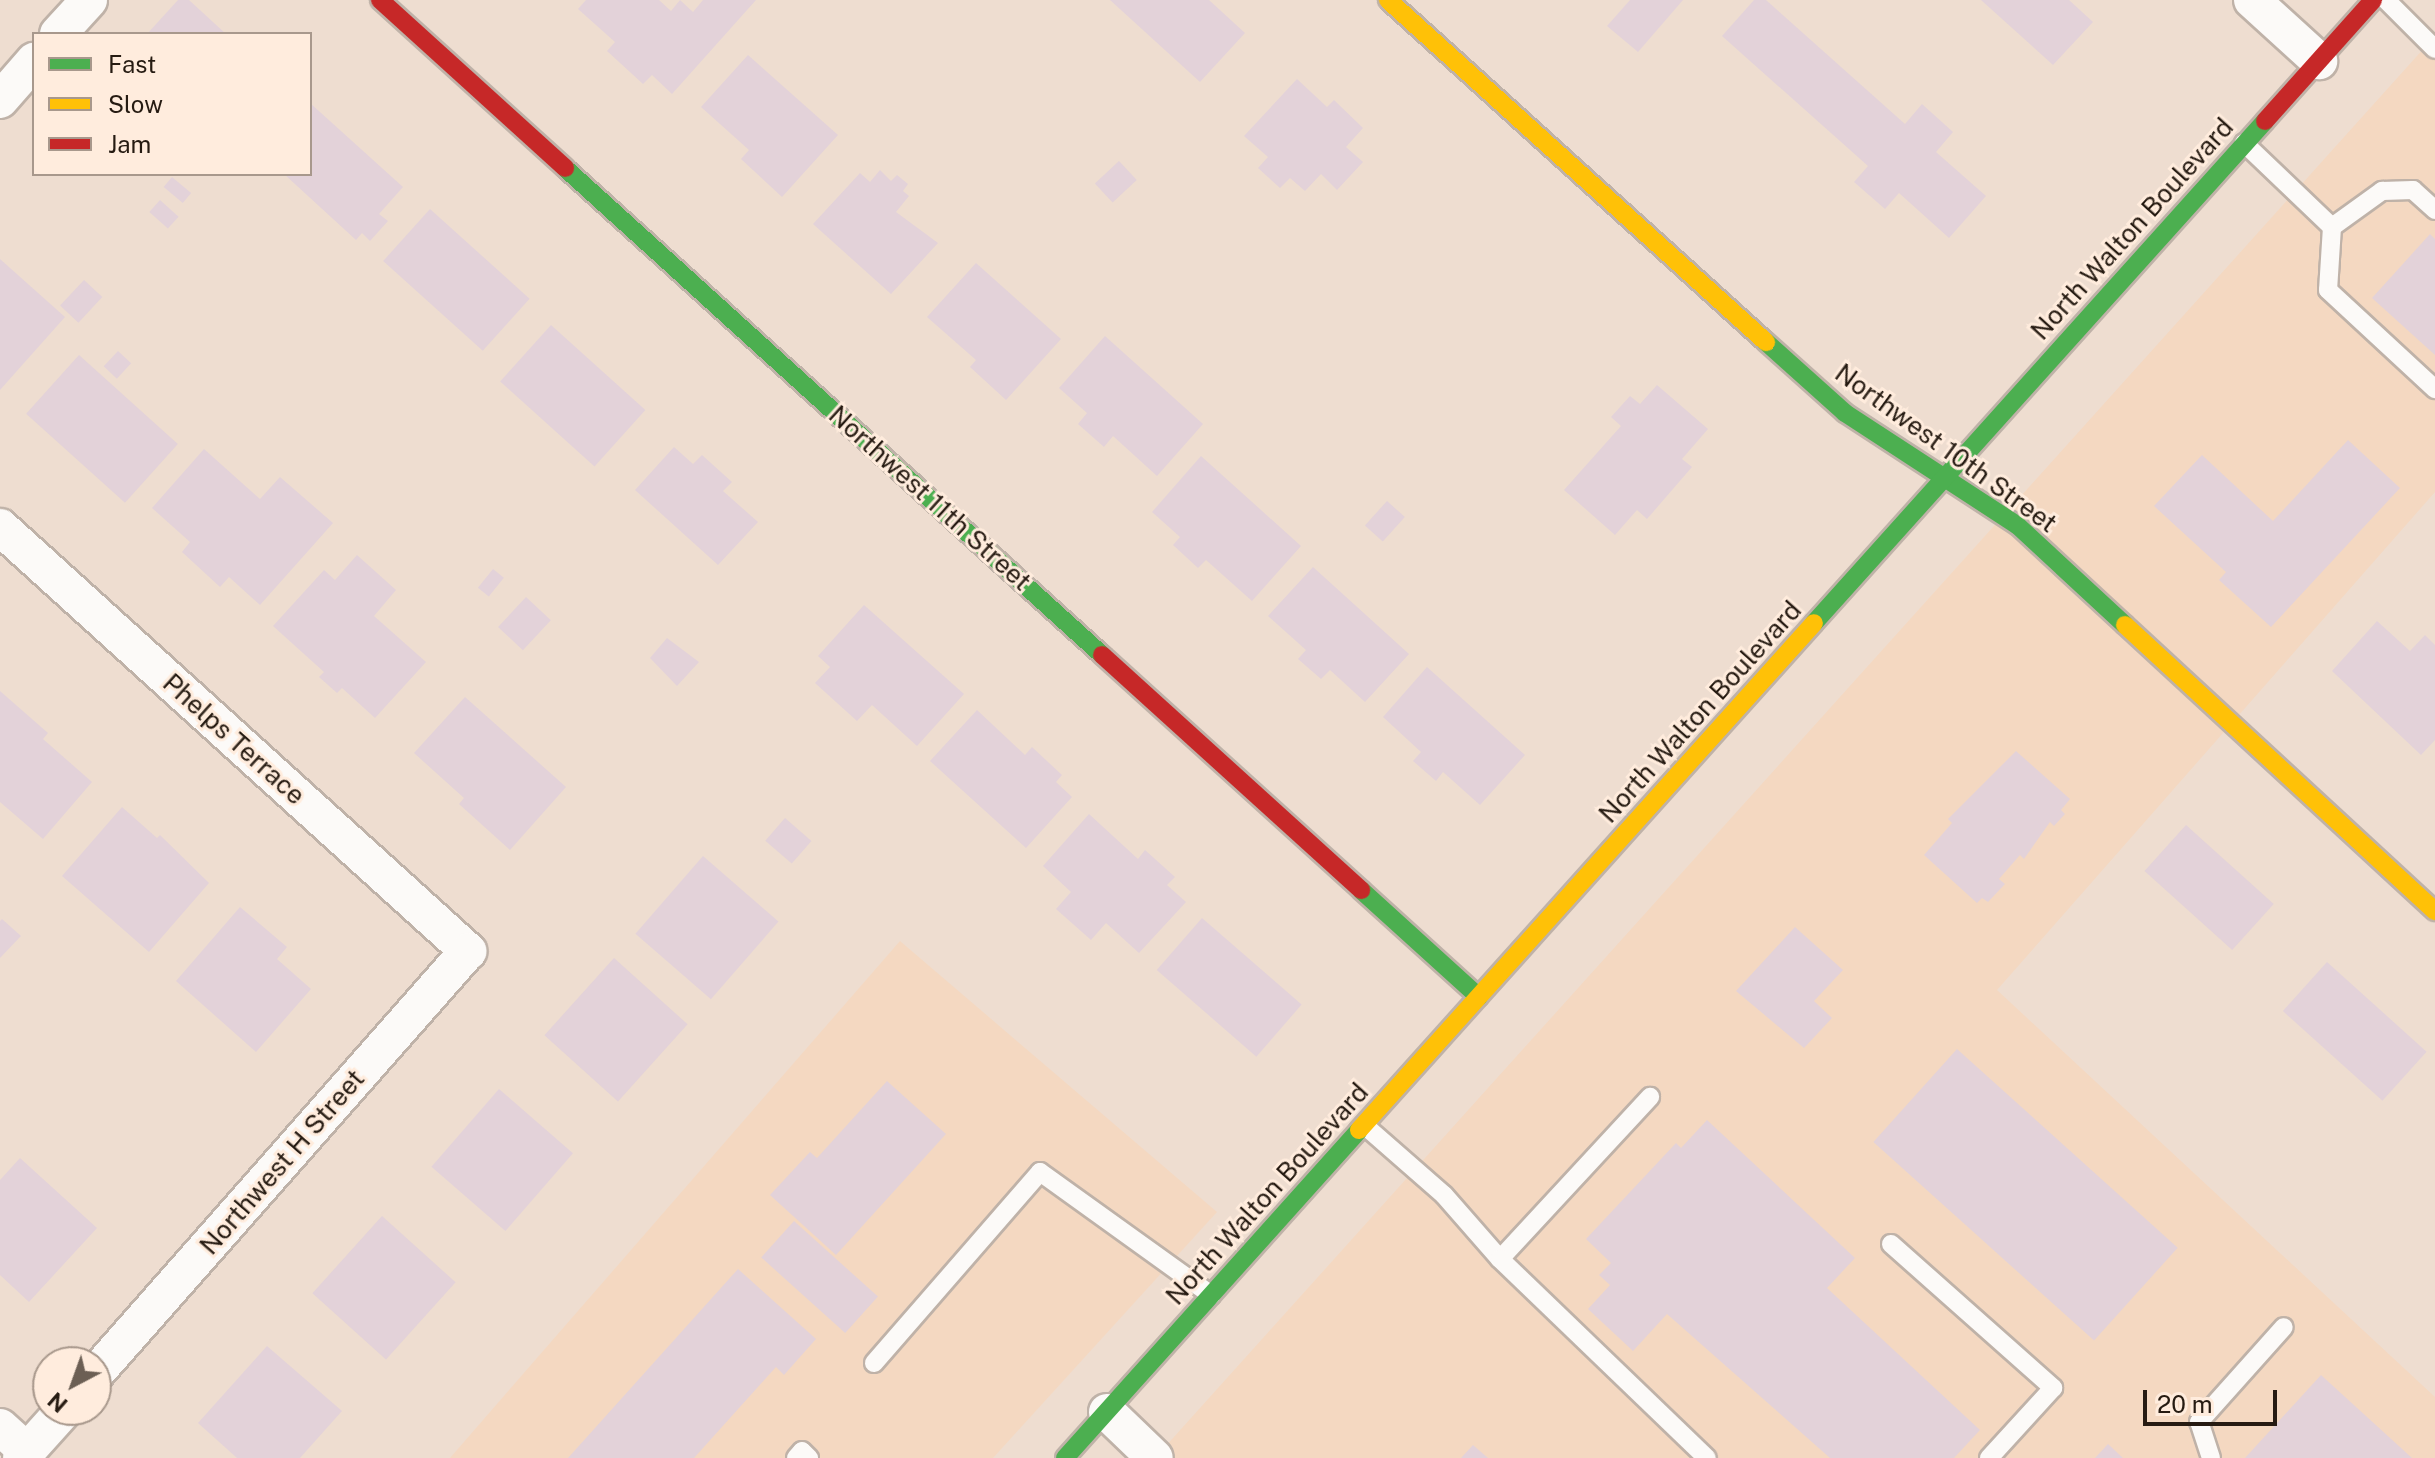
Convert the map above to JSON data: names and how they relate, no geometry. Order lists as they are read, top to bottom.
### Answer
{
  "streets": {
    "street": [
      "North Walton Boulevard",
      "Northwest 10th Street",
      "Northwest 11th Street",
      "Phelps Terrace",
      "Northwest H Street"
    ]
  },
  "crossings": [
    ["North Walton Boulevard", "Northwest 10th Street"],
    ["North Walton Boulevard", "Northwest 11th Street"],
    ["Phelps Terrace", "Northwest H Street"]
  ],
  "legend": ["Fast", "Slow", "Jam"],
  "scale_bar": "20 m",
  "north": "bottom left"
}
